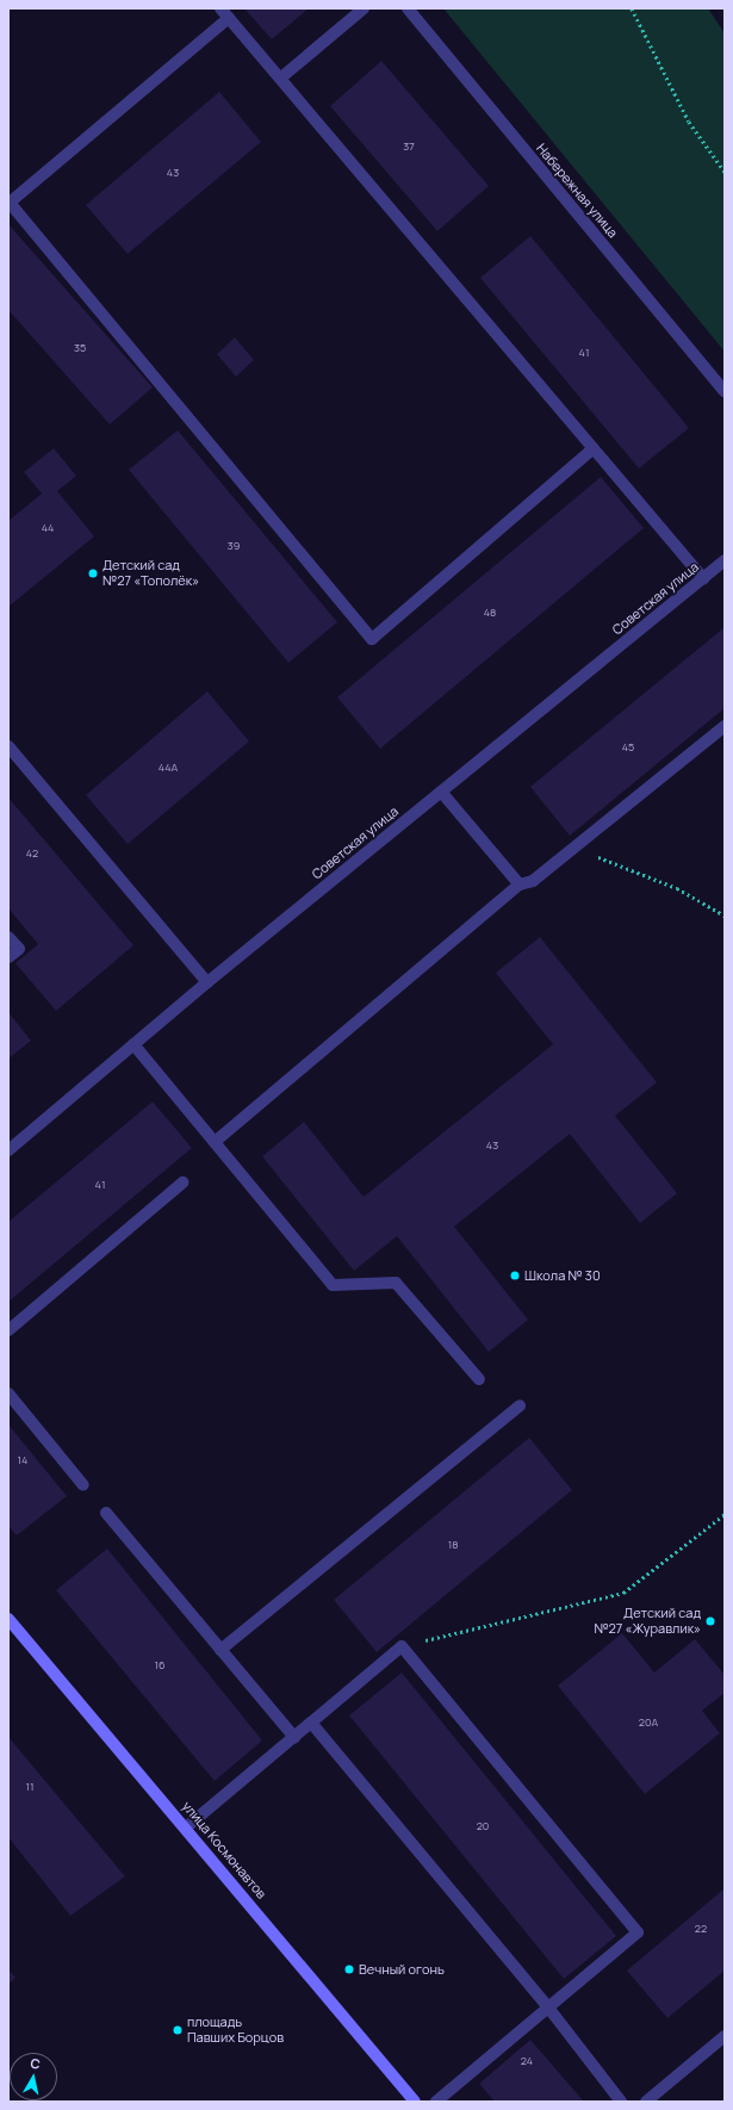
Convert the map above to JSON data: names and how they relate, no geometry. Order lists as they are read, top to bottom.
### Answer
{
  "streets": {
    "street": ["Набережная улица", "Советская улица", "улица Космонавтов"]
  },
  "places": [
    "Детский сад №27 «Тополёк»",
    "Школа № 30",
    "Детский сад №27 «Журавлик»",
    "Вечный огонь",
    "площадь Павших Борцов"
  ],
  "house_numbers": [
    "37",
    "43",
    "35",
    "41",
    "44",
    "39",
    "48",
    "45",
    "44А",
    "42",
    "43",
    "41",
    "14",
    "18",
    "16",
    "20А",
    "11",
    "20",
    "22",
    "24"
  ],
  "north": "top"
}
